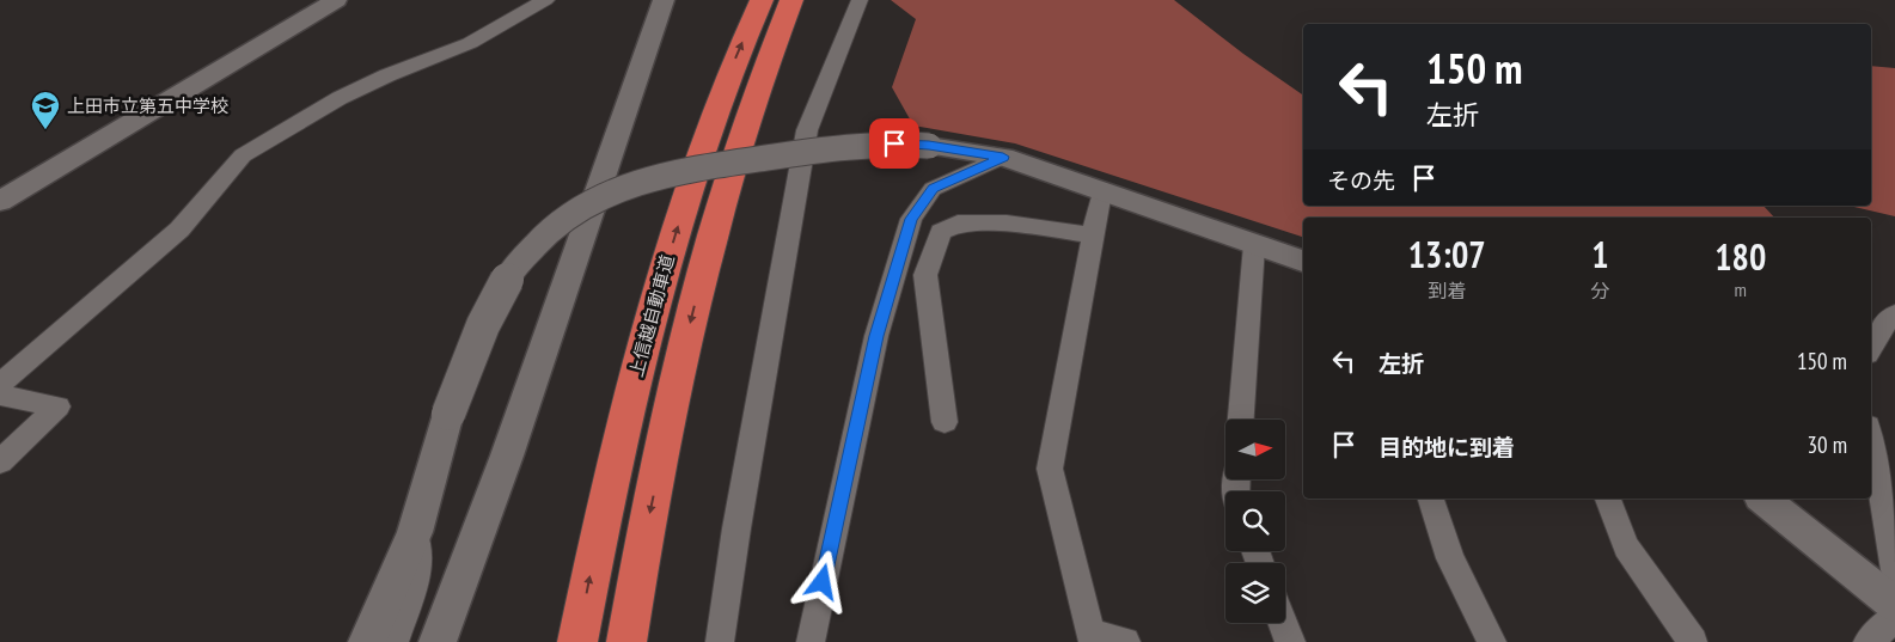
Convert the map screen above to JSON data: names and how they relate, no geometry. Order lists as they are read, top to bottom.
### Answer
{
  "streets": {
    "highway": ["上信越自動車道"]
  },
  "places": {
    "school or university": ["上田市立第五中学校"]
  },
  "north": "right",
  "page": {
    "turn": ["150 m", "左折"],
    "then": "その先",
    "eta": [
      "13:07",
      "到着",
      "1",
      "分",
      "180",
      "m"
    ],
    "list": [
      {
        "name": "左折",
        "value": "150 m"
      },
      {
        "name": "目的地に到着",
        "value": "30 m"
      }
    ]
  }
}
